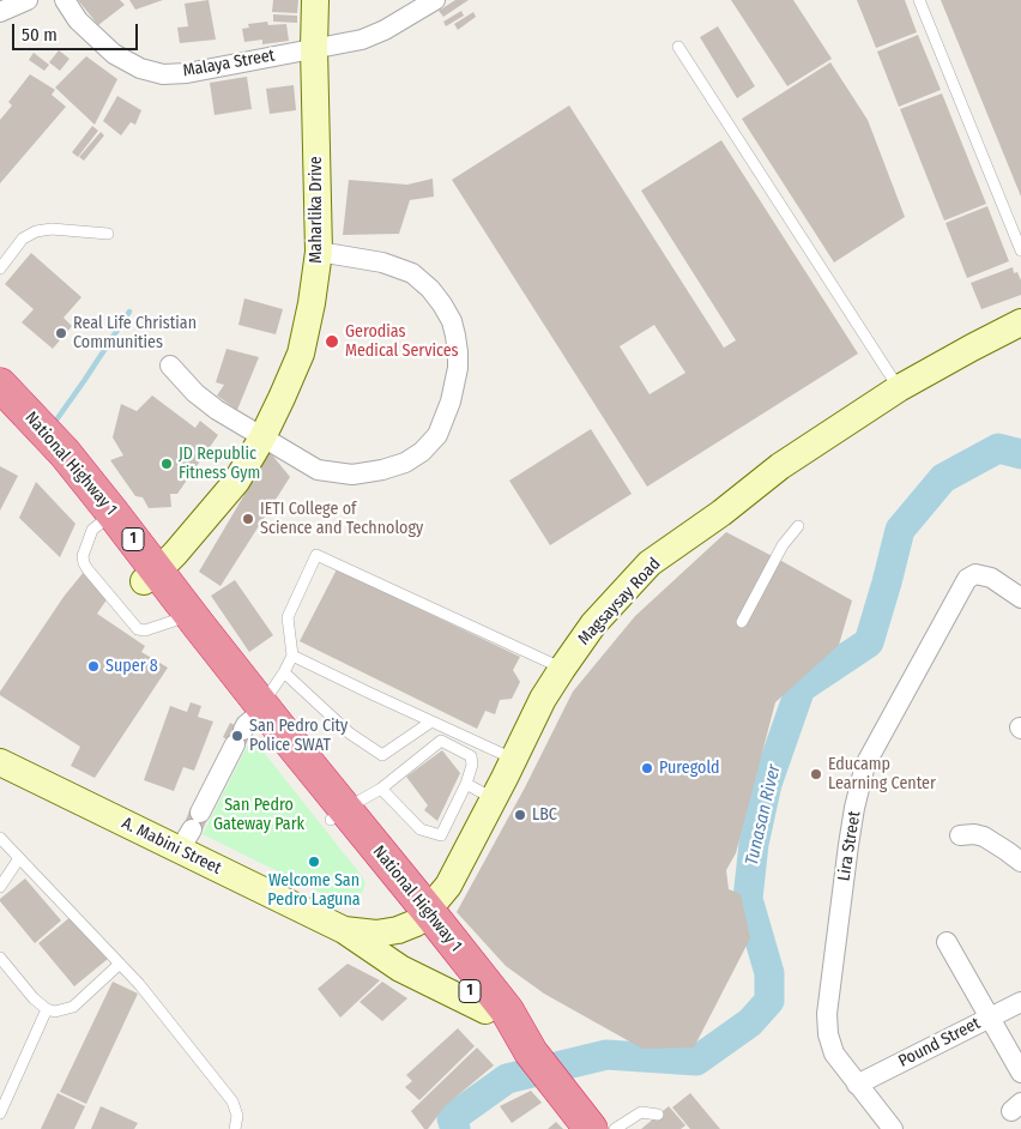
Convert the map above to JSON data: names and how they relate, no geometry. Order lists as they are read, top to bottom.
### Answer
{
  "streets": {
    "highway": ["National Highway 1", "1"],
    "main road": ["Maharlika Drive", "Magsaysay Road", "A. Mabini Street"],
    "street": ["Malaya Street", "Lira Street", "Pound Street"]
  },
  "crossings": [
    ["Malaya Street", "Maharlika Drive"],
    ["Maharlika Drive", "National Highway 1"],
    ["National Highway 1", "1"],
    ["National Highway 1", "Magsaysay Road"],
    ["National Highway 1", "A. Mabini Street"],
    ["Magsaysay Road", "A. Mabini Street"],
    ["Lira Street", "Pound Street"]
  ],
  "water": ["Tunasan River"],
  "parks": ["San Pedro Gateway Park"],
  "places": [
    "Real Life Christian Communities",
    "Gerodias Medical Services",
    "JD Republic Fitness Gym",
    "IETI College of Science and Technology",
    "Super 8",
    "San Pedro City Police SWAT",
    "Puregold",
    "Educamp Learning Center",
    "LBC",
    "Welcome San Pedro Laguna"
  ],
  "scale_bar": "50 m"
}
